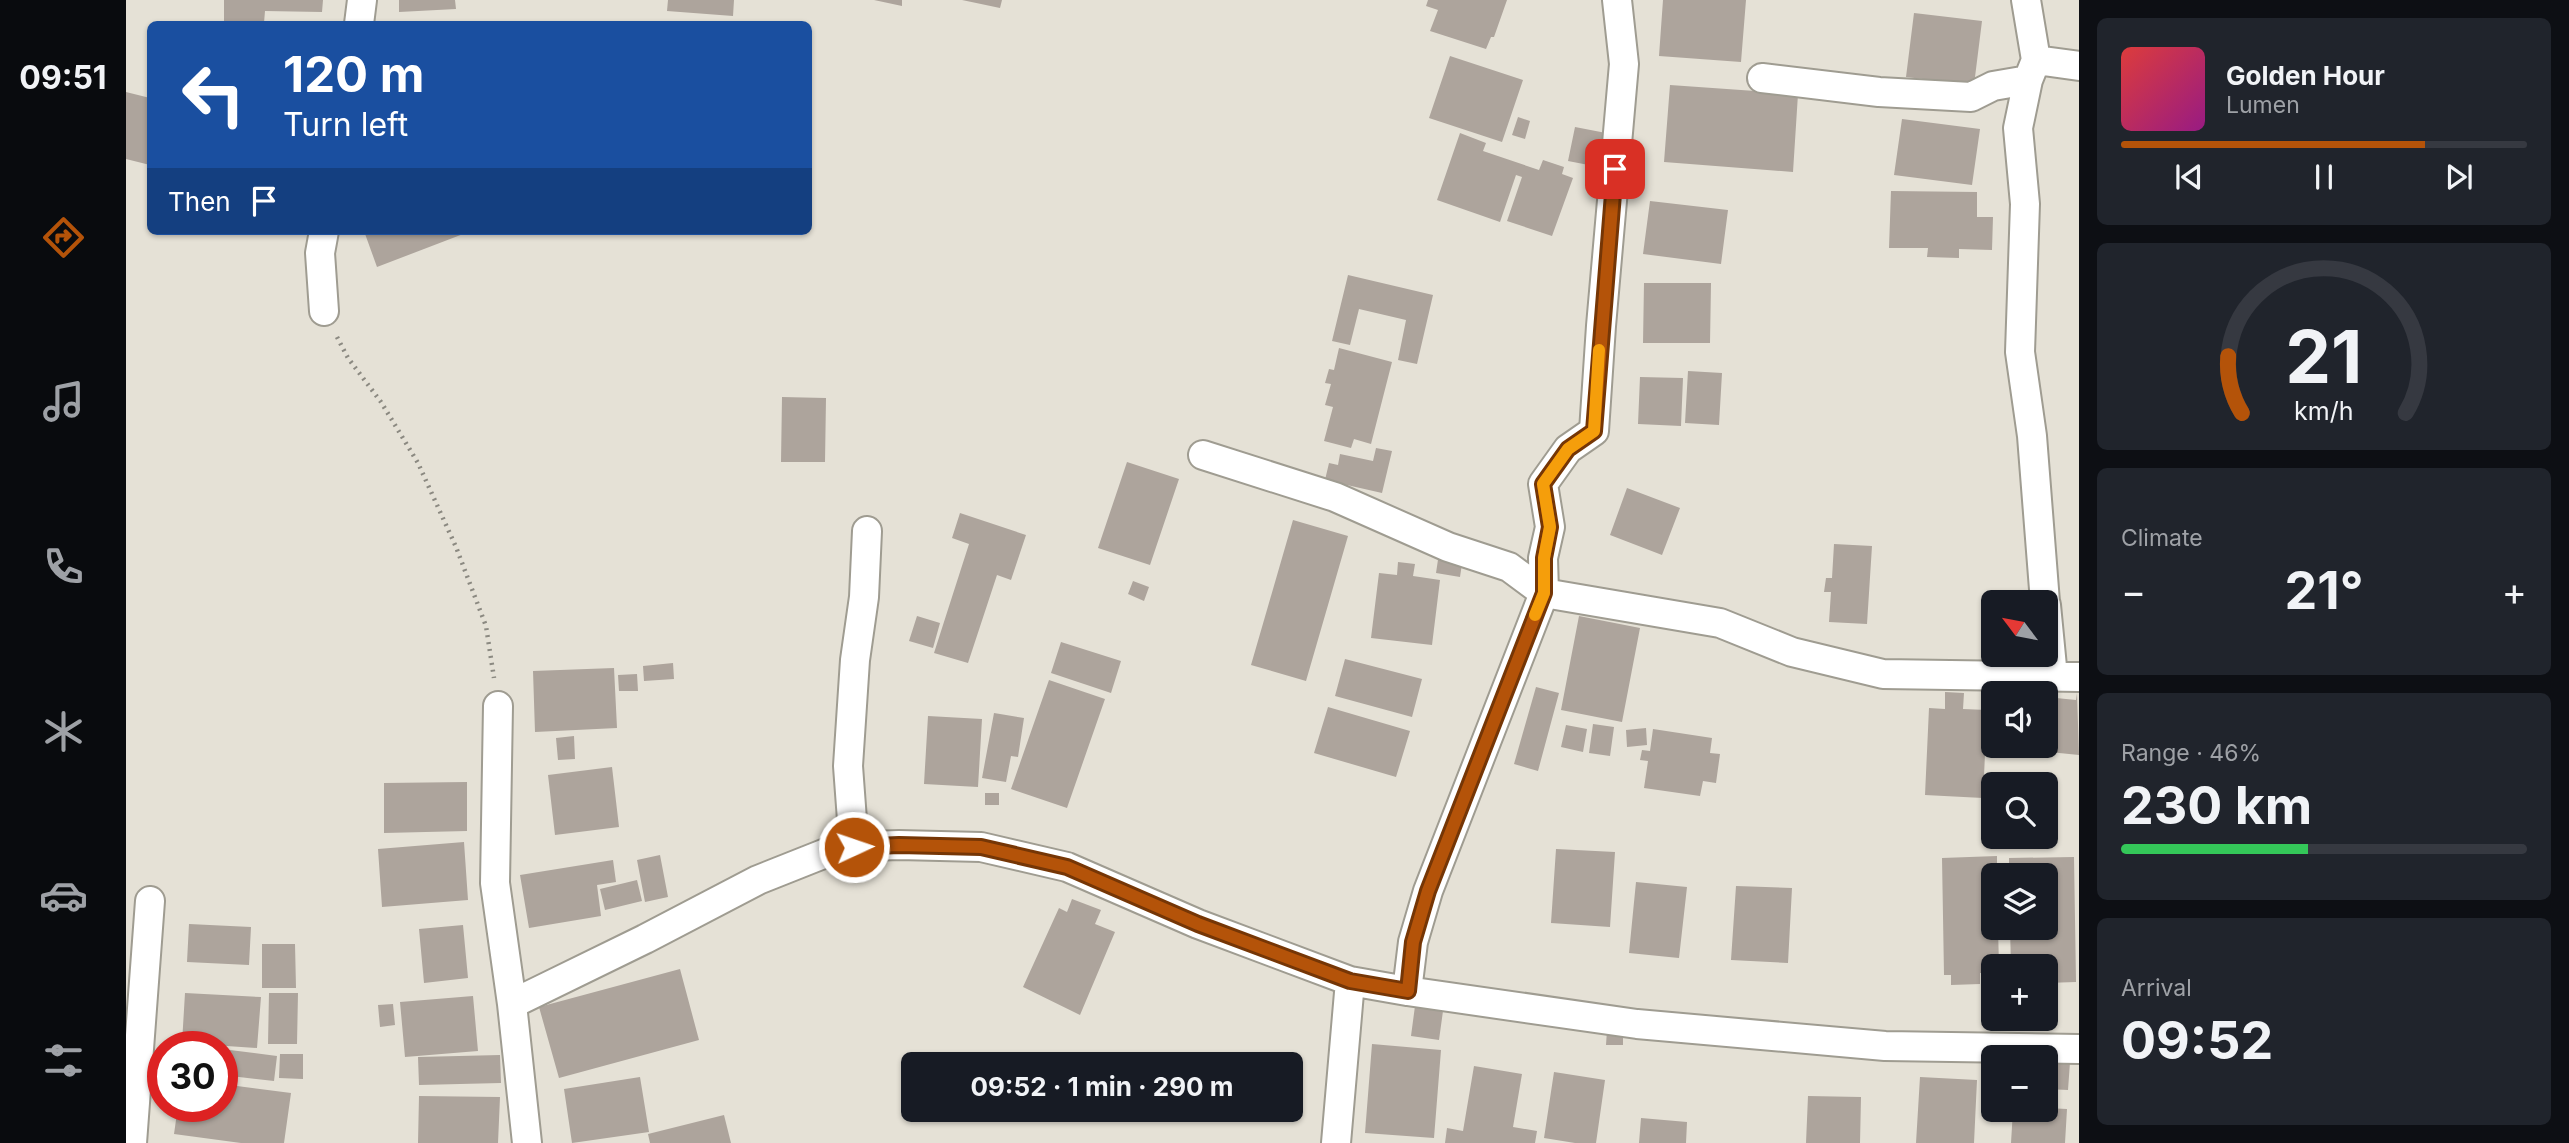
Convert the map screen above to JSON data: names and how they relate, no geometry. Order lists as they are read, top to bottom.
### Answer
{
  "north": "top left",
  "page": {
    "tabs": "09:51",
    "turn": ["120 m", "Turn left"],
    "song": ["Golden Hour", "Lumen"],
    "then": "Then",
    "tile": [
      "Climate",
      ["Range · 46%", "230 km"],
      ["Arrival", "09:52"]
    ],
    "heat": ["−", "21°", "+"],
    "map_buttons": ["+", "−"],
    "limit": "30",
    "trip": "09:52 · 1 min · 290 m",
    "gauge": ["21", "km/h"]
  }
}
